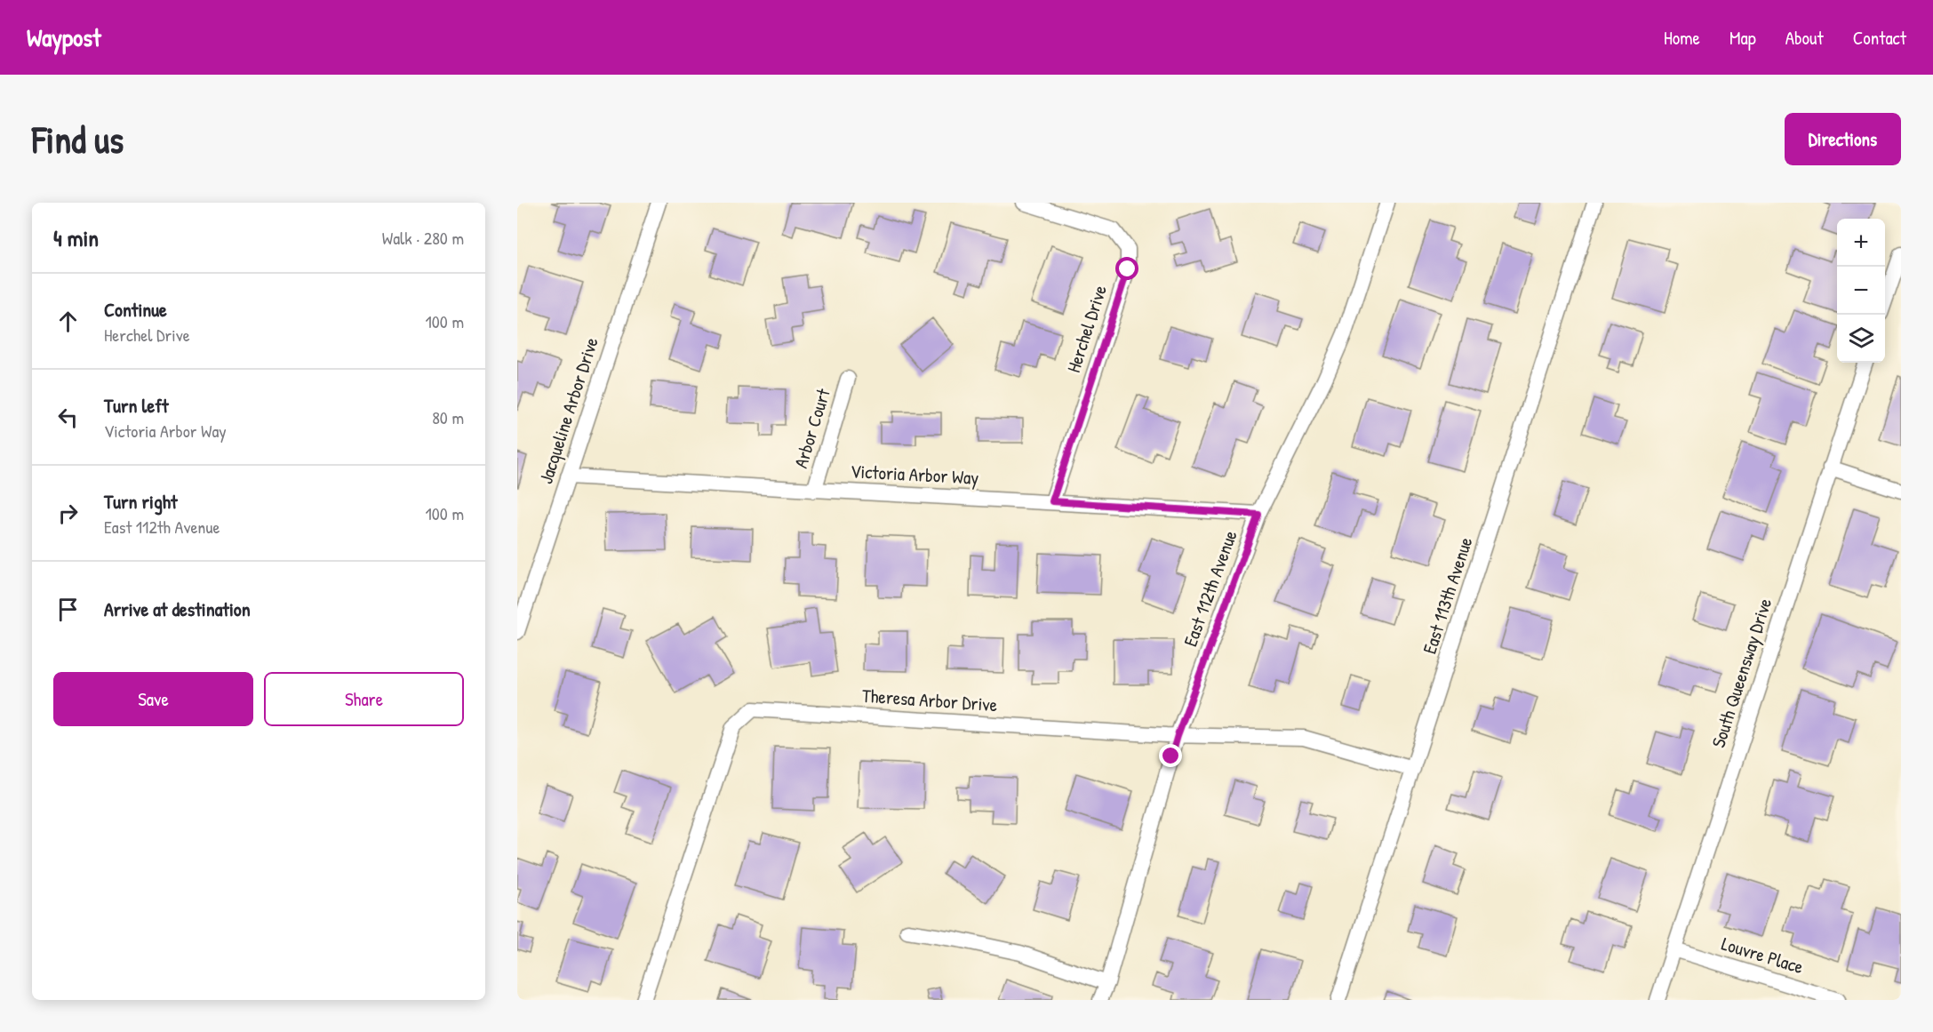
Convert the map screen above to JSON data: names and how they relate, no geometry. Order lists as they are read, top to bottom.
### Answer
{
  "streets": {
    "street": [
      "Herchel Drive",
      "Jacqueline Arbor Drive",
      "Arbor Court",
      "Victoria Arbor Way",
      "East 112th Avenue",
      "East 113th Avenue",
      "South Queensway Drive",
      "Theresa Arbor Drive",
      "Louvre Place"
    ]
  },
  "crossings": [
    ["Herchel Drive", "Victoria Arbor Way"],
    ["Jacqueline Arbor Drive", "Victoria Arbor Way"],
    ["Arbor Court", "Victoria Arbor Way"],
    ["Victoria Arbor Way", "East 112th Avenue"],
    ["East 112th Avenue", "Theresa Arbor Drive"],
    ["East 113th Avenue", "Theresa Arbor Drive"],
    ["South Queensway Drive", "Louvre Place"]
  ],
  "page": {
    "header": "Waypost",
    "nav": [
      "Home",
      "Map",
      "About",
      "Contact"
    ],
    "buttons": [
      "Directions",
      ["Save", "Share"]
    ],
    "title": "Find us",
    "heading": ["4 min", "Walk · 280 m"],
    "map_buttons": ["+", "−"],
    "list": [
      ["Continue", "Herchel Drive", "100 m"],
      ["Turn left", "Victoria Arbor Way", "80 m"],
      ["Turn right", "East 112th Avenue", "100 m"],
      "Arrive at destination"
    ]
  }
}
